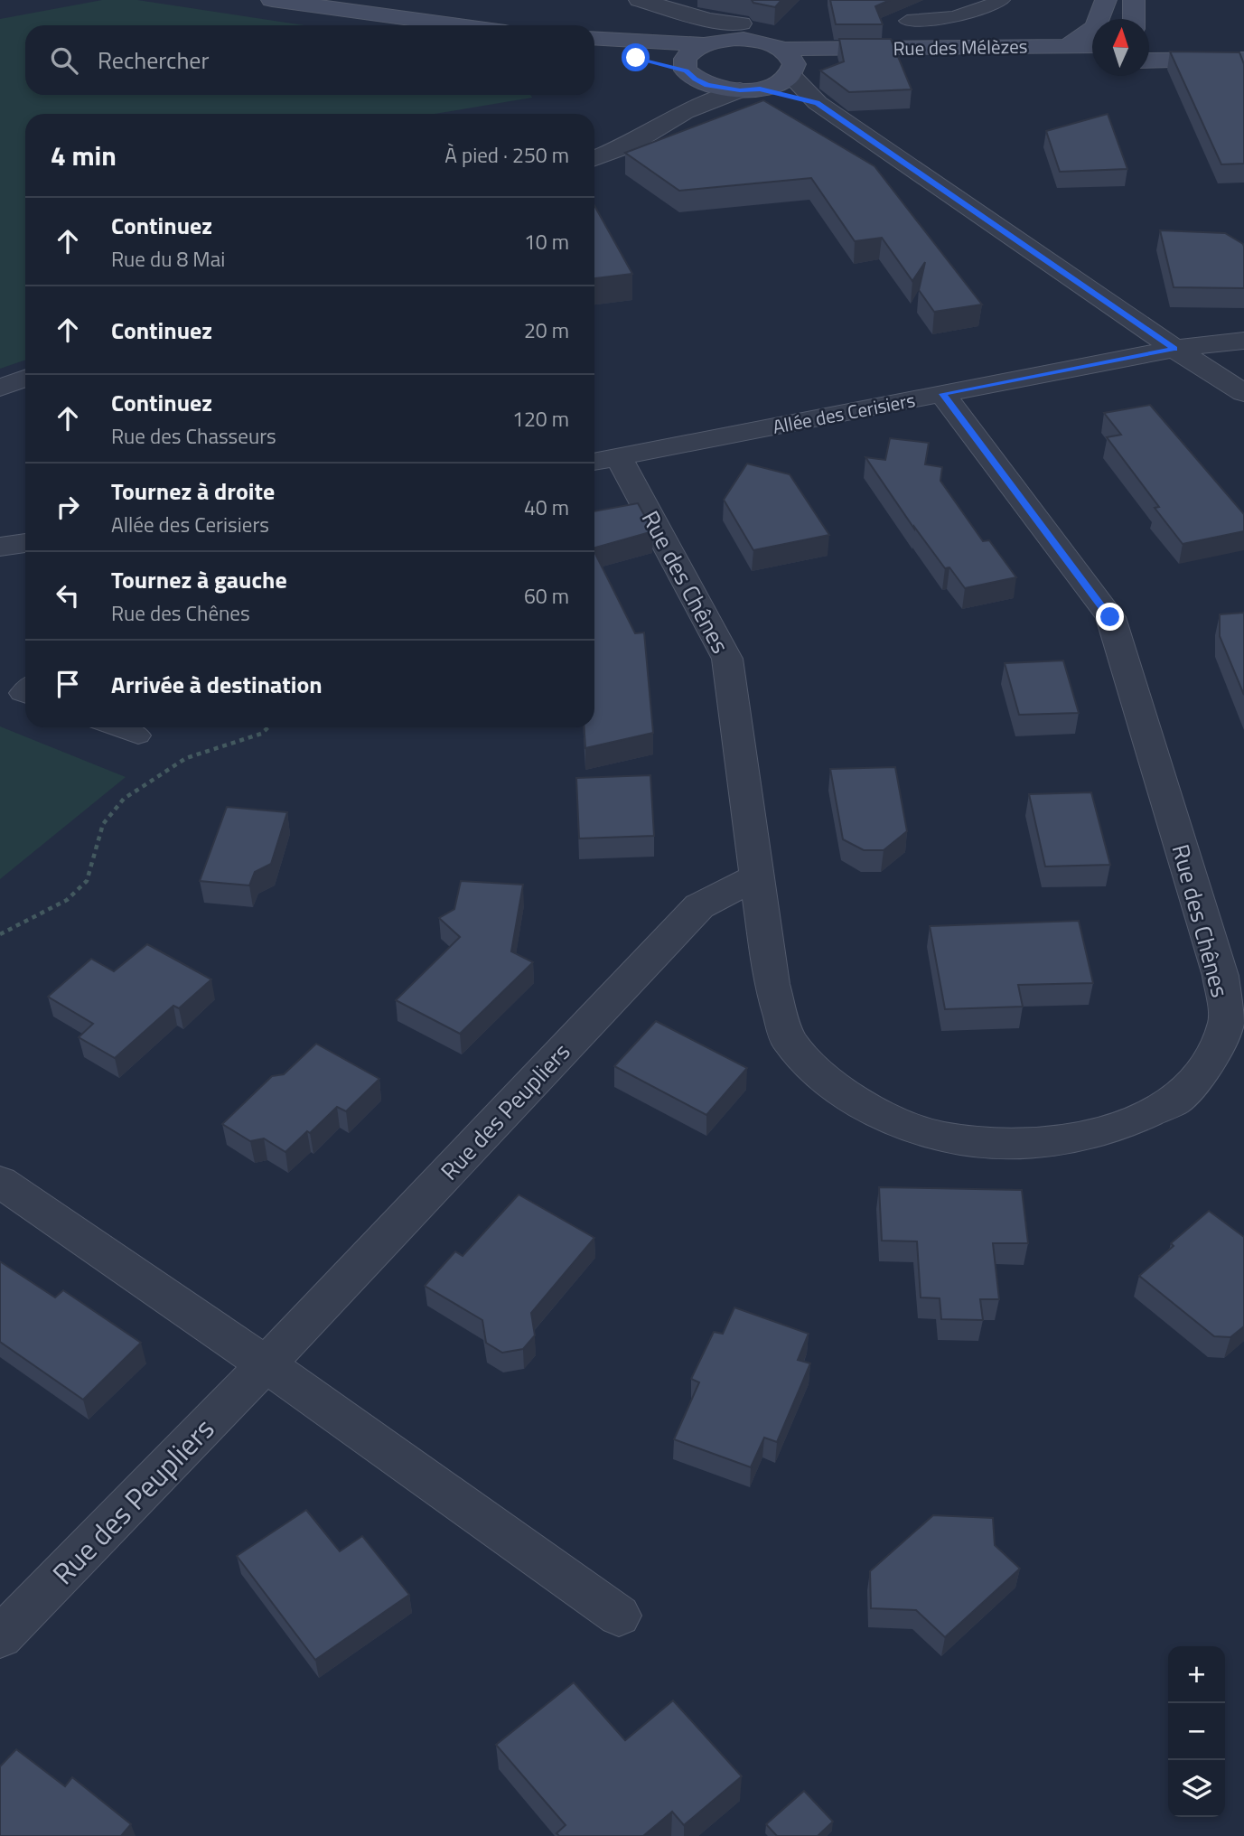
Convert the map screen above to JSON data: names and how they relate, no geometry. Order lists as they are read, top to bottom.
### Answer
{
  "streets": {
    "main road": ["Rue des Mélèzes"],
    "street": ["Allée des Cerisiers", "Rue des Chênes", "Rue des Peupliers"]
  },
  "crossings": [
    ["Allée des Cerisiers", "Rue des Chênes"],
    ["Rue des Chênes", "Rue des Peupliers"]
  ],
  "north": "top",
  "page": {
    "search": "Rechercher",
    "heading": ["4 min", "À pied · 250 m"],
    "list": [
      ["Continuez", "Rue du 8 Mai", "10 m"],
      ["Continuez", "20 m"],
      ["Continuez", "Rue des Chasseurs", "120 m"],
      ["Tournez à droite", "Allée des Cerisiers", "40 m"],
      ["Tournez à gauche", "Rue des Chênes", "60 m"],
      "Arrivée à destination"
    ],
    "map_buttons": ["+", "−"]
  }
}
